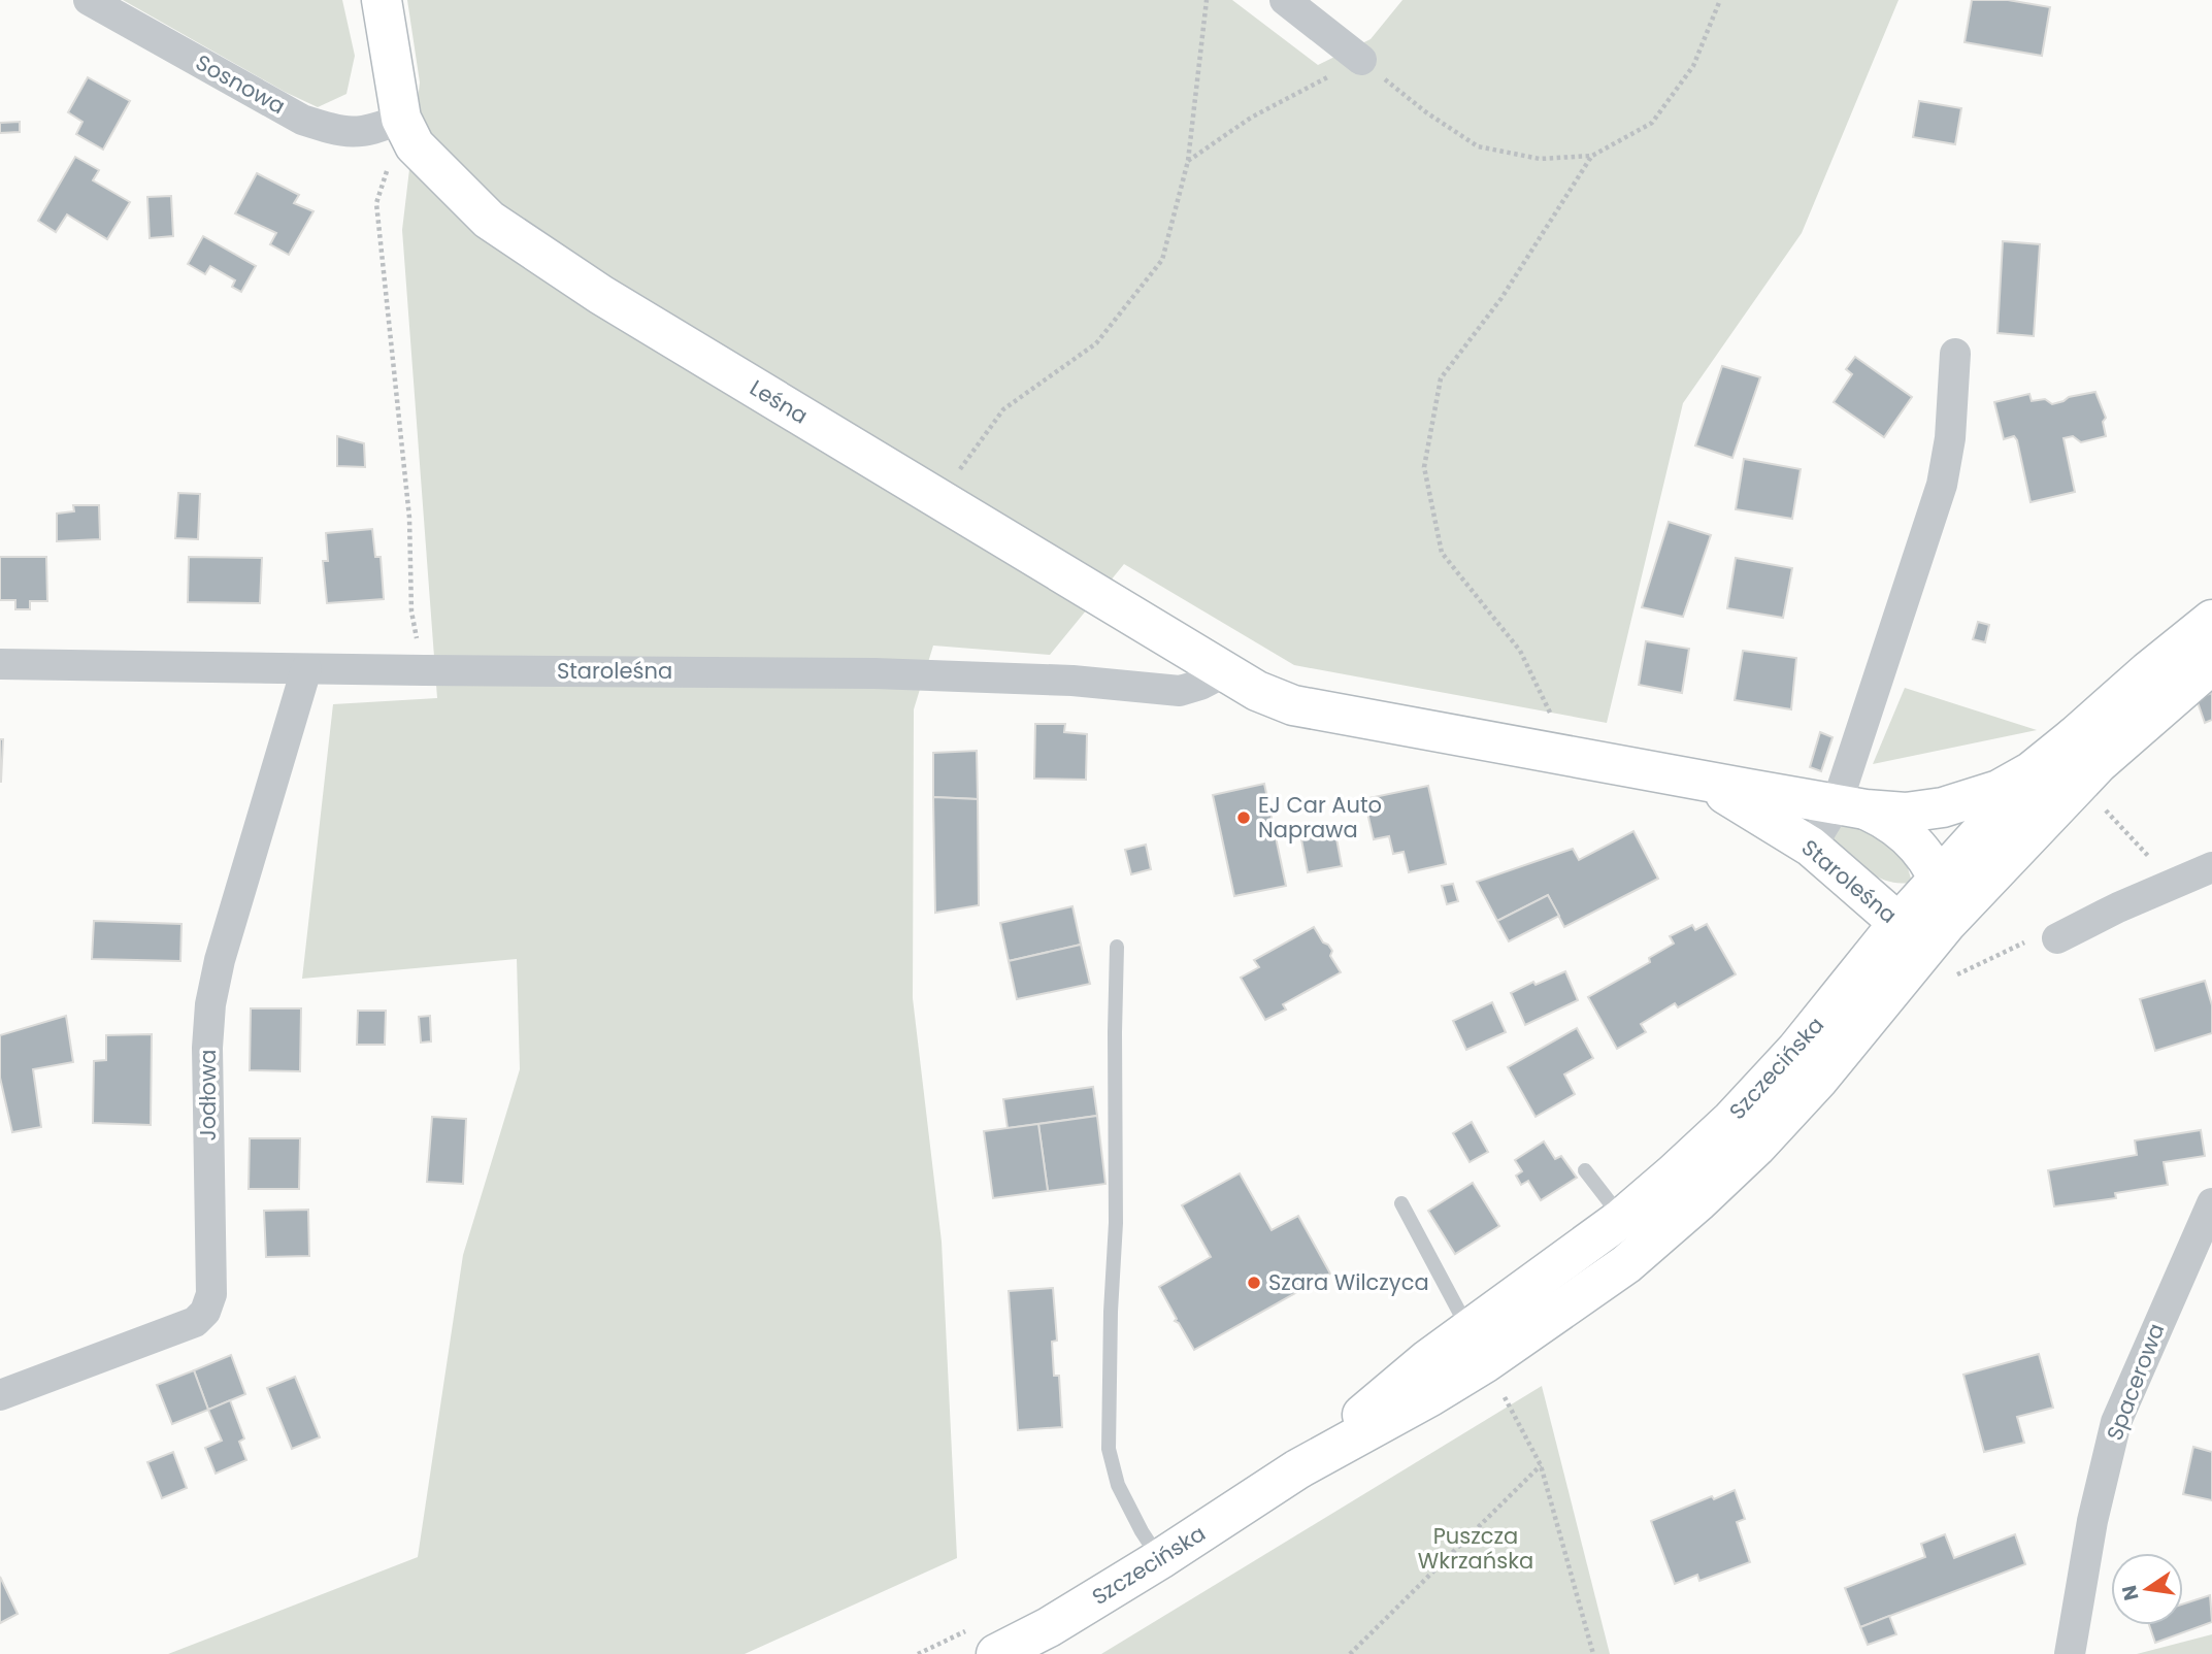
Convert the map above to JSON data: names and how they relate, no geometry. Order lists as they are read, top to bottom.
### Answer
{
  "streets": {
    "street": [
      "Sosnowa",
      "Leśna",
      "Staroleśna",
      "Szczecińska",
      "Jodłowa",
      "Spacerowa"
    ]
  },
  "crossings": [
    ["Sosnowa", "Leśna"],
    ["Leśna", "Staroleśna"],
    ["Staroleśna", "Szczecińska"],
    ["Staroleśna", "Jodłowa"]
  ],
  "parks": ["Puszcza Wkrzańska"],
  "places": ["EJ Car Auto Naprawa", "Szara Wilczyca"],
  "north": "left"
}
